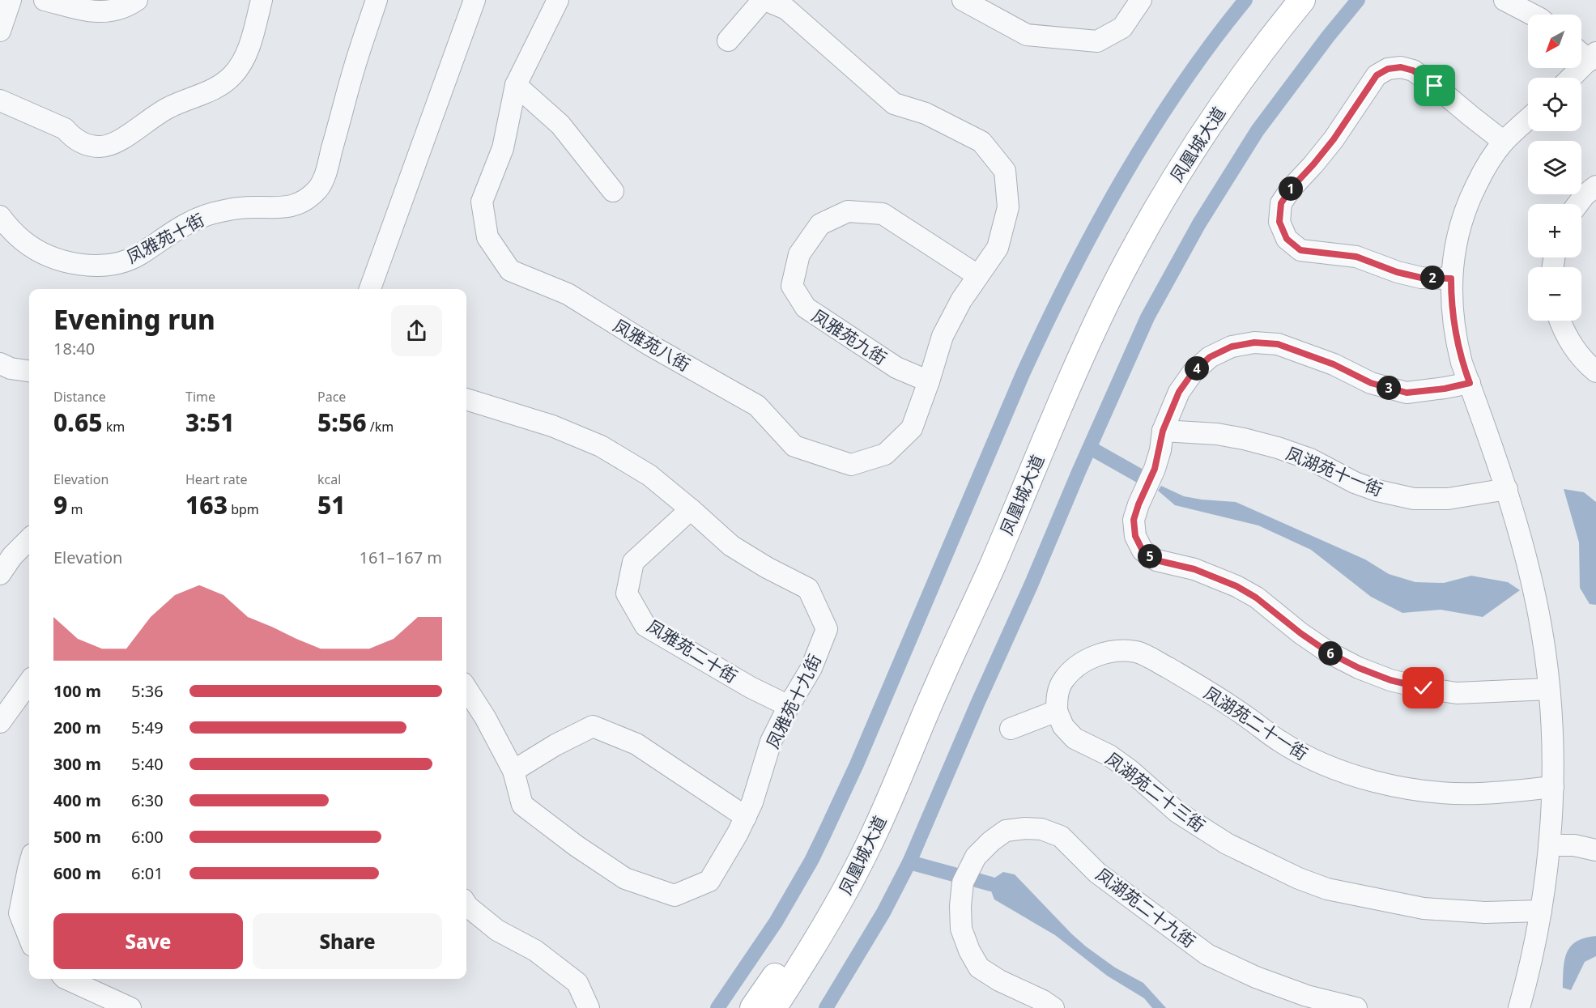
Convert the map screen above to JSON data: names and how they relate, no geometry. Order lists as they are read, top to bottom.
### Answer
{
  "streets": {
    "main road": ["凤凰城大道"],
    "street": [
      "凤雅苑十街",
      "凤雅苑九街",
      "凤雅苑八街",
      "凤湖苑十一街",
      "凤雅苑二十街",
      "凤雅苑十九街",
      "凤湖苑二十一街",
      "凤湖苑二十三街",
      "凤湖苑二十九街"
    ]
  },
  "crossings": [
    ["凤雅苑九街", "凤雅苑八街"],
    ["凤雅苑二十街", "凤雅苑十九街"],
    ["凤湖苑二十一街", "凤湖苑二十三街"]
  ],
  "north": "bottom left",
  "page": {
    "map_buttons": ["+", "−"],
    "pins": [
      "1",
      "2",
      "4",
      "3",
      "5",
      "6"
    ],
    "heading": ["Evening run", "18:40"],
    "stats": [
      ["Distance", "0.65 km"],
      ["Time", "3:51"],
      ["Pace", "5:56 /km"],
      ["Elevation", "9 m"],
      ["Heart rate", "163 bpm"],
      ["kcal", "51"]
    ],
    "chart": ["Elevation", "161–167 m"],
    "list": [
      {
        "name": "100 m",
        "note": "5:36"
      },
      {
        "name": "200 m",
        "note": "5:49"
      },
      {
        "name": "300 m",
        "note": "5:40"
      },
      {
        "name": "400 m",
        "note": "6:30"
      },
      {
        "name": "500 m",
        "note": "6:00"
      },
      {
        "name": "600 m",
        "note": "6:01"
      }
    ],
    "buttons": ["Save", "Share"]
  }
}
